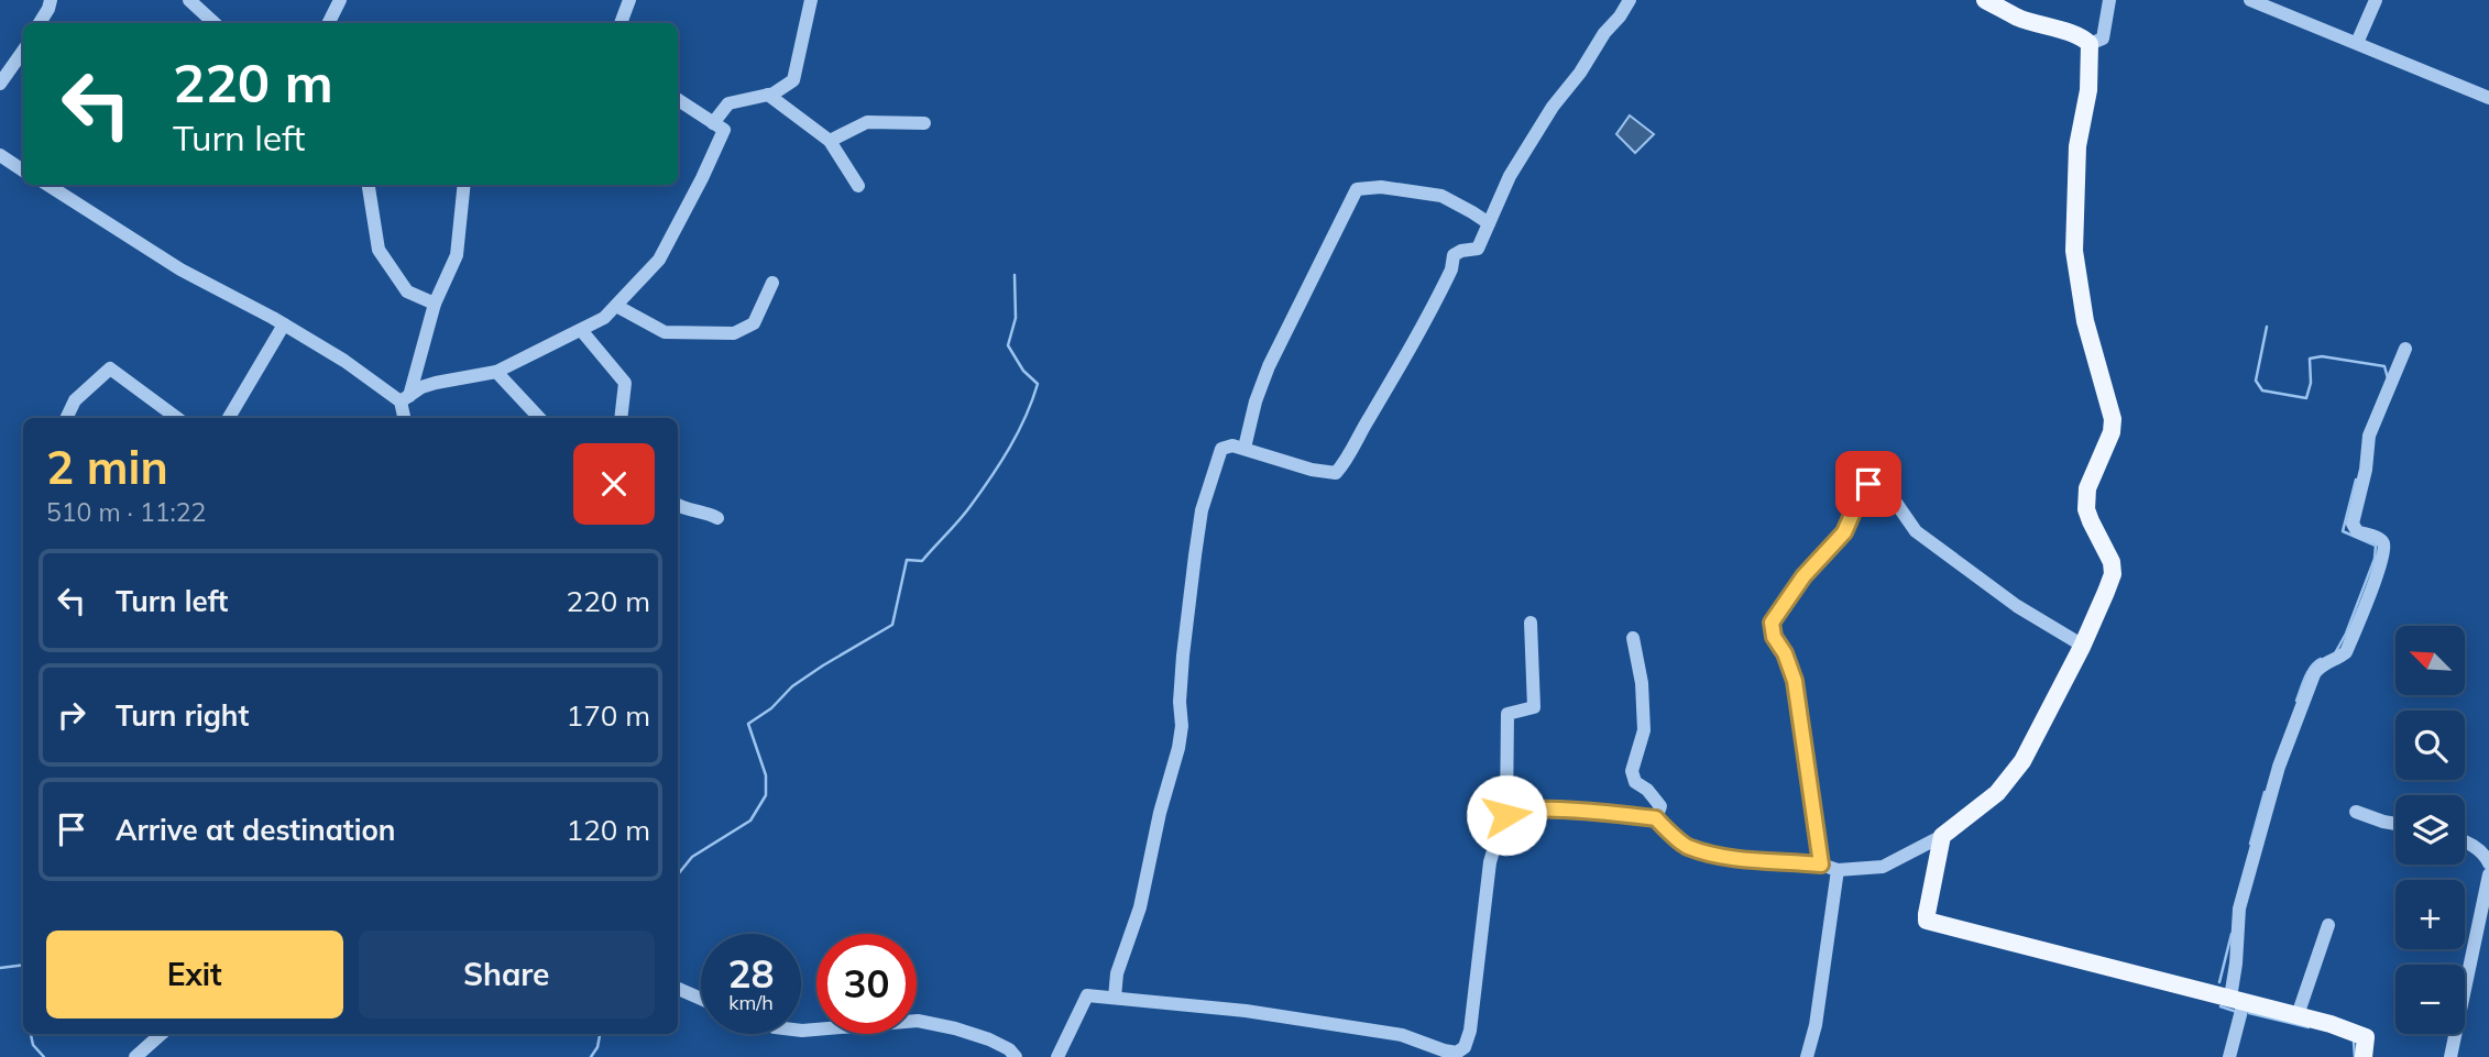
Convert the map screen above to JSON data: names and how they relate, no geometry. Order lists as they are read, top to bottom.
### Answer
{
  "north": "top left",
  "page": {
    "turn": ["220 m", "Turn left"],
    "heading": ["2 min", "510 m · 11:22"],
    "list": [
      {
        "name": "Turn left",
        "value": "220 m"
      },
      {
        "name": "Turn right",
        "value": "170 m"
      },
      {
        "name": "Arrive at destination",
        "value": "120 m"
      }
    ],
    "map_buttons": ["+", "−"],
    "buttons": ["Exit", "Share"],
    "speed": "28 km/h",
    "limit": "30"
  }
}
